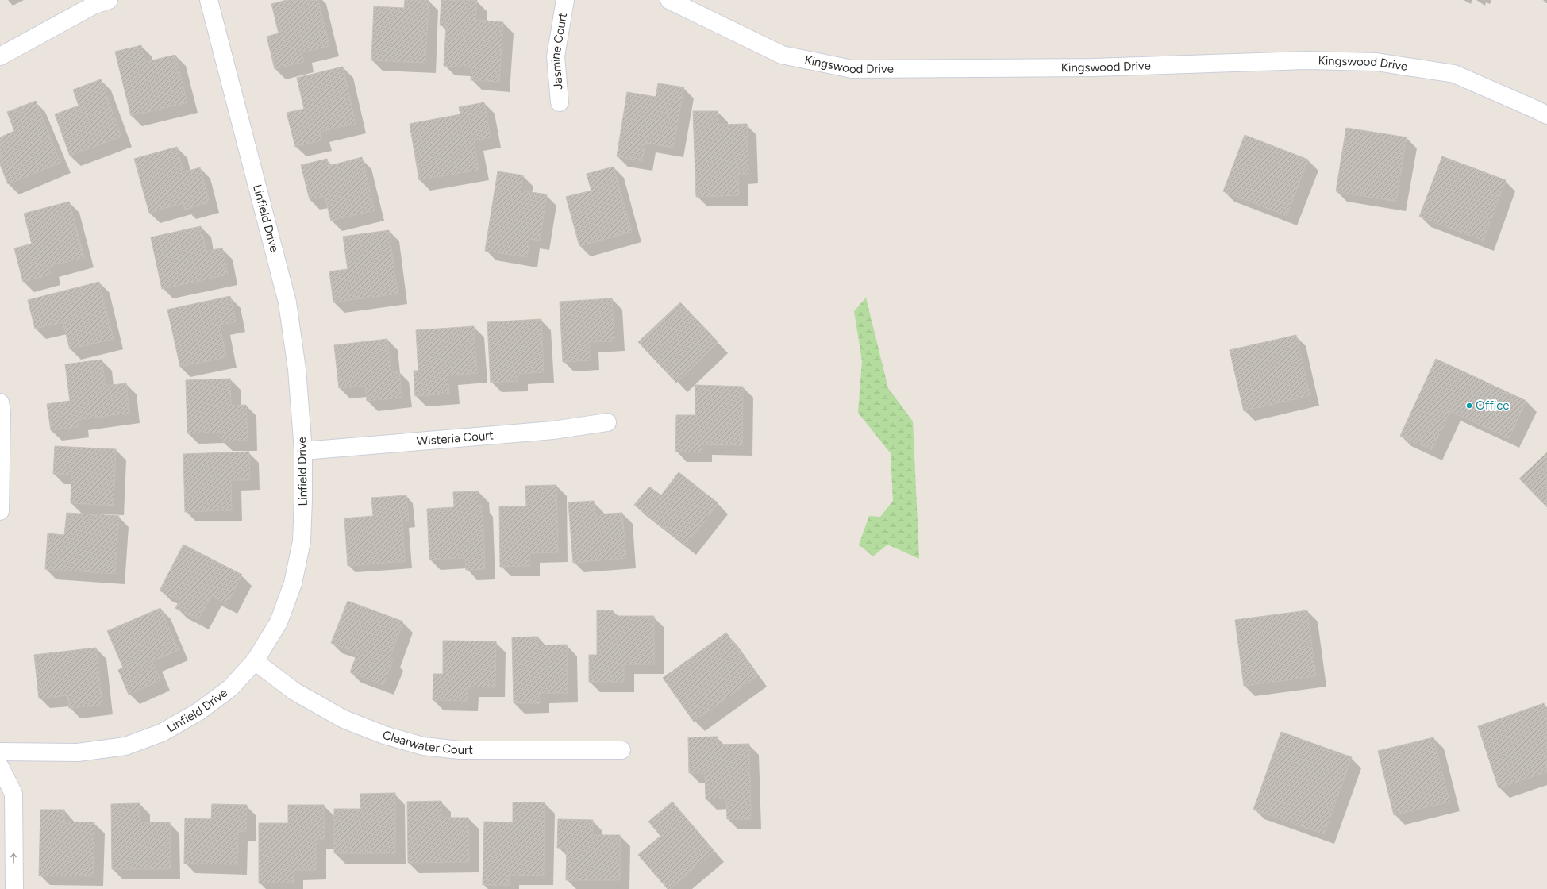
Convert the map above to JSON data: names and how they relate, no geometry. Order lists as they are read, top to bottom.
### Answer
{
  "streets": {
    "street": [
      "Jasmine Court",
      "Kingswood Drive",
      "Linfield Drive",
      "Wisteria Court",
      "Clearwater Court"
    ]
  },
  "crossings": [
    ["Linfield Drive", "Wisteria Court"],
    ["Linfield Drive", "Clearwater Court"]
  ],
  "places": ["Office"]
}
